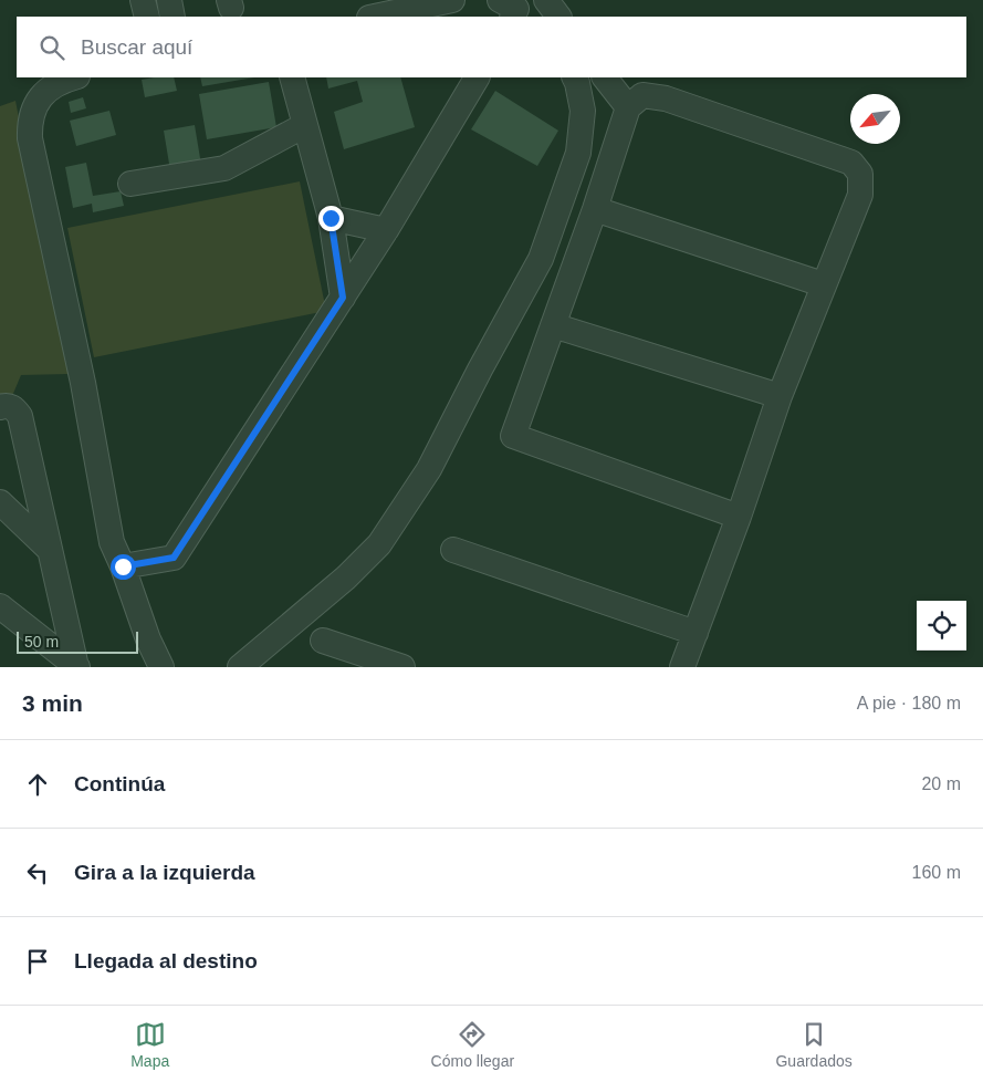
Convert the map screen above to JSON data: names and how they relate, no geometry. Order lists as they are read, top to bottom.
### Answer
{
  "scale_bar": "50 m",
  "north": "bottom left",
  "page": {
    "search": "Buscar aquí",
    "scale": "50 m",
    "heading": ["3 min", "A pie · 180 m"],
    "list": [
      ["Continúa", "20 m"],
      ["Gira a la izquierda", "160 m"],
      "Llegada al destino"
    ],
    "nav": ["Mapa", "Cómo llegar", "Guardados"]
  }
}
